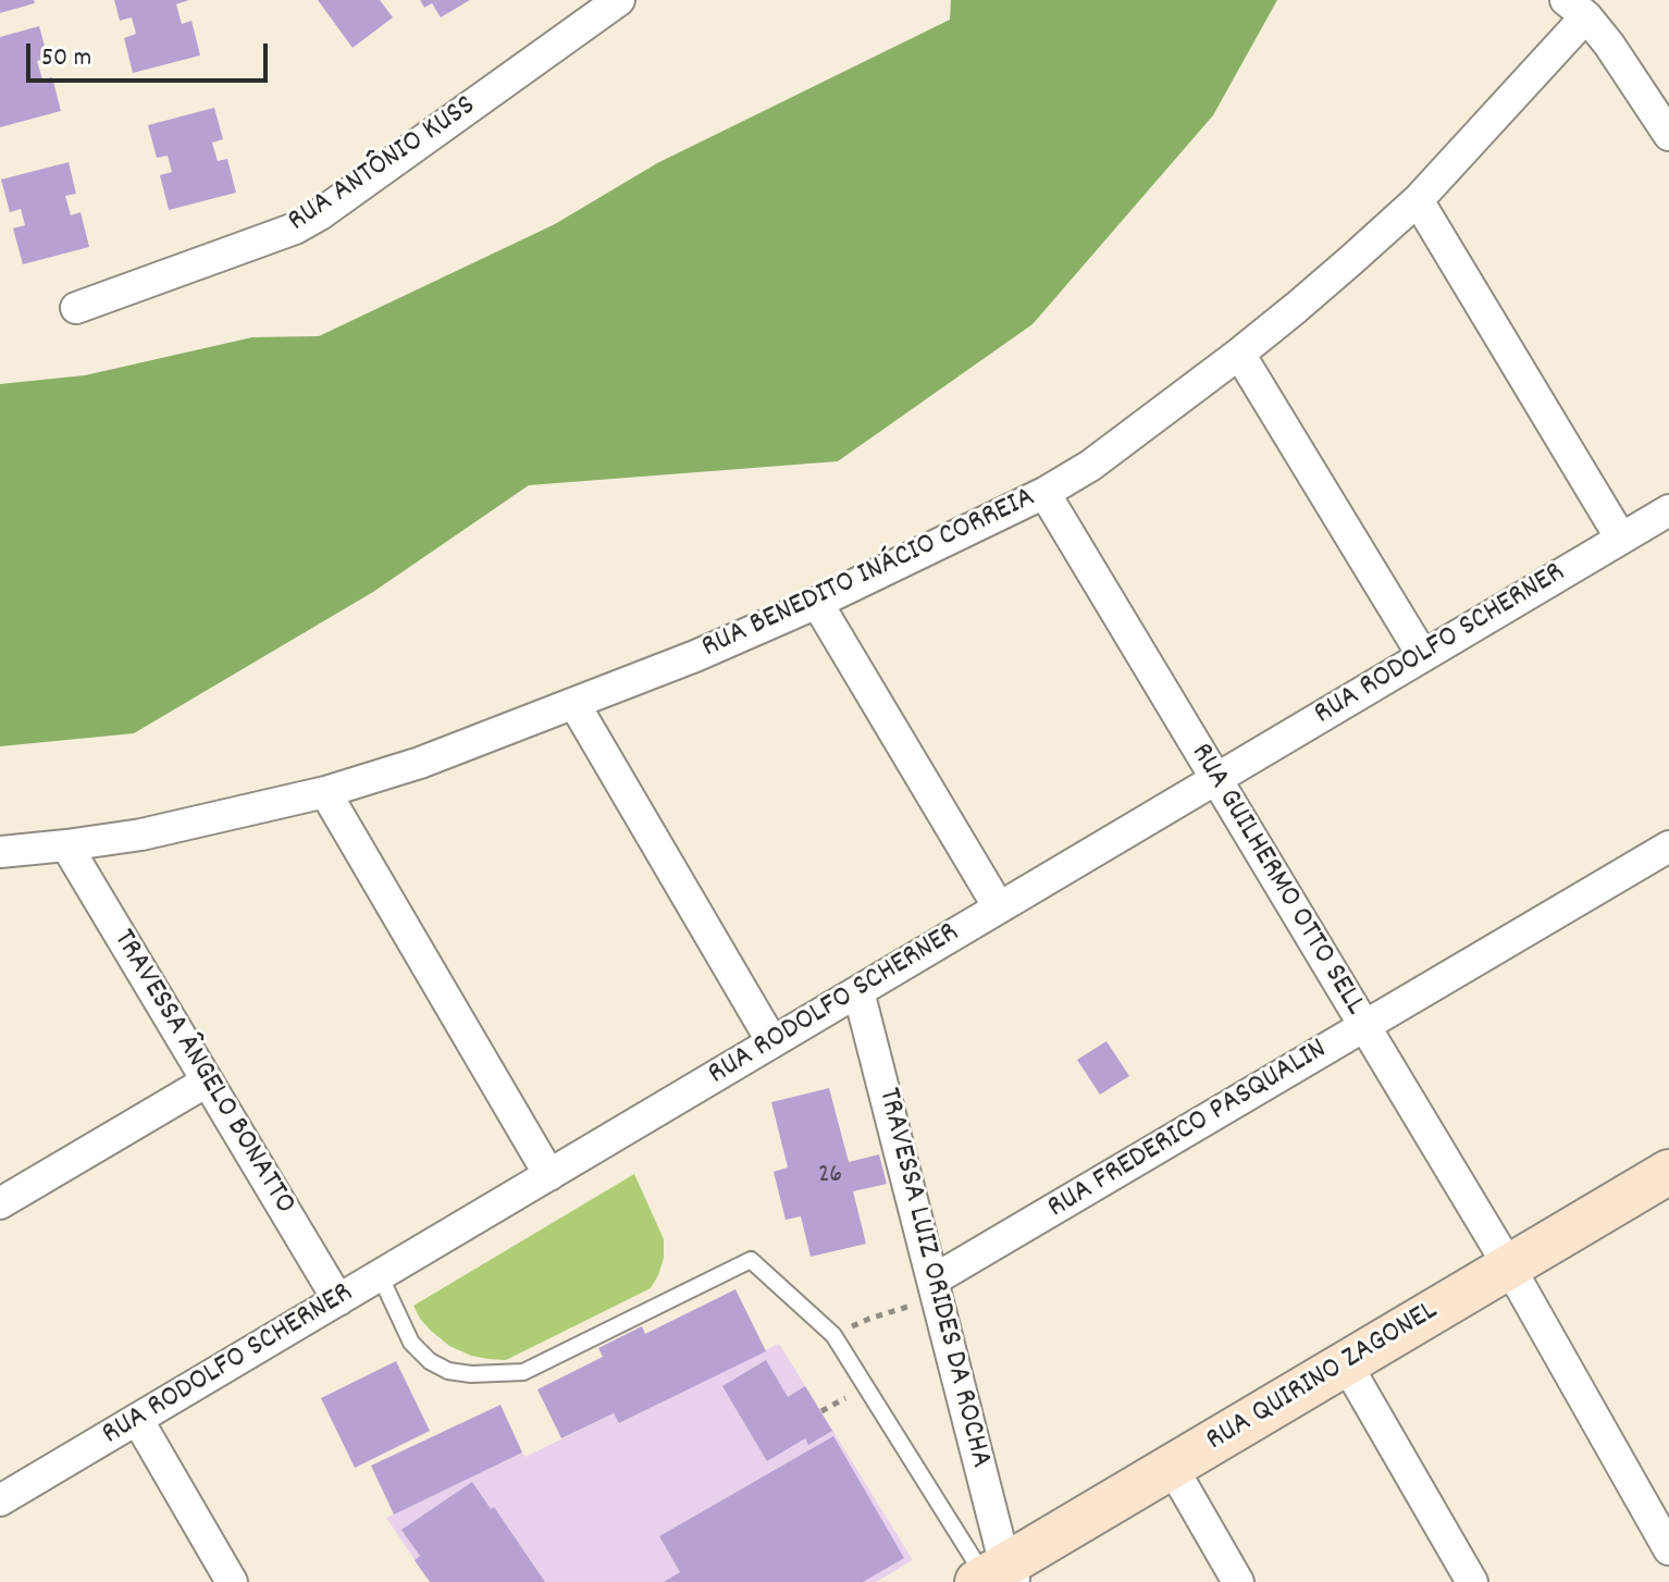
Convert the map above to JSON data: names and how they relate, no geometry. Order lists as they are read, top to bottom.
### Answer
{
  "streets": {
    "street": [
      "RUA ANTÔNIO KUSS",
      "RUA BENEDITO INÁCIO CORREIA",
      "RUA RODOLFO SCHERNER",
      "RUA GUILHERMO OTTO SELL",
      "TRAVESSA ÂNGELO BONATTO",
      "RUA FREDERICO PASQUALIN",
      "TRAVESSA LUIZ ORIDES DA ROCHA",
      "RUA QUIRINO ZAGONEL"
    ]
  },
  "crossings": [
    ["RUA BENEDITO INÁCIO CORREIA", "RUA GUILHERMO OTTO SELL"],
    ["RUA BENEDITO INÁCIO CORREIA", "TRAVESSA ÂNGELO BONATTO"],
    ["RUA RODOLFO SCHERNER", "RUA GUILHERMO OTTO SELL"],
    ["RUA RODOLFO SCHERNER", "TRAVESSA ÂNGELO BONATTO"],
    ["RUA RODOLFO SCHERNER", "TRAVESSA LUIZ ORIDES DA ROCHA"],
    ["RUA GUILHERMO OTTO SELL", "RUA FREDERICO PASQUALIN"],
    ["RUA GUILHERMO OTTO SELL", "RUA QUIRINO ZAGONEL"],
    ["RUA FREDERICO PASQUALIN", "TRAVESSA LUIZ ORIDES DA ROCHA"],
    ["TRAVESSA LUIZ ORIDES DA ROCHA", "RUA QUIRINO ZAGONEL"]
  ],
  "house_numbers": ["26"],
  "scale_bar": "50 m"
}
